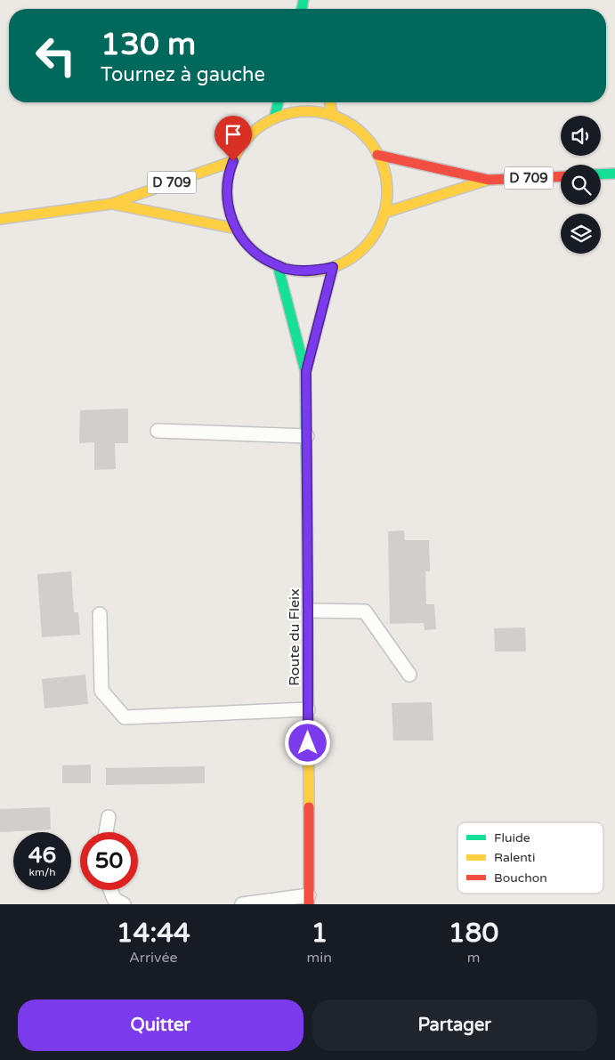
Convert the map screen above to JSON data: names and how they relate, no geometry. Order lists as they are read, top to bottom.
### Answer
{
  "streets": {
    "main road": ["D 709", "Route du Fleix"]
  },
  "legend": ["Fluide", "Ralenti", "Bouchon"],
  "page": {
    "turn": ["130 m", "Tournez à gauche"],
    "speed": "46 km/h",
    "limit": "50",
    "eta": [
      "14:44",
      "Arrivée",
      "1",
      "min",
      "180",
      "m"
    ],
    "buttons": ["Quitter", "Partager"]
  }
}
